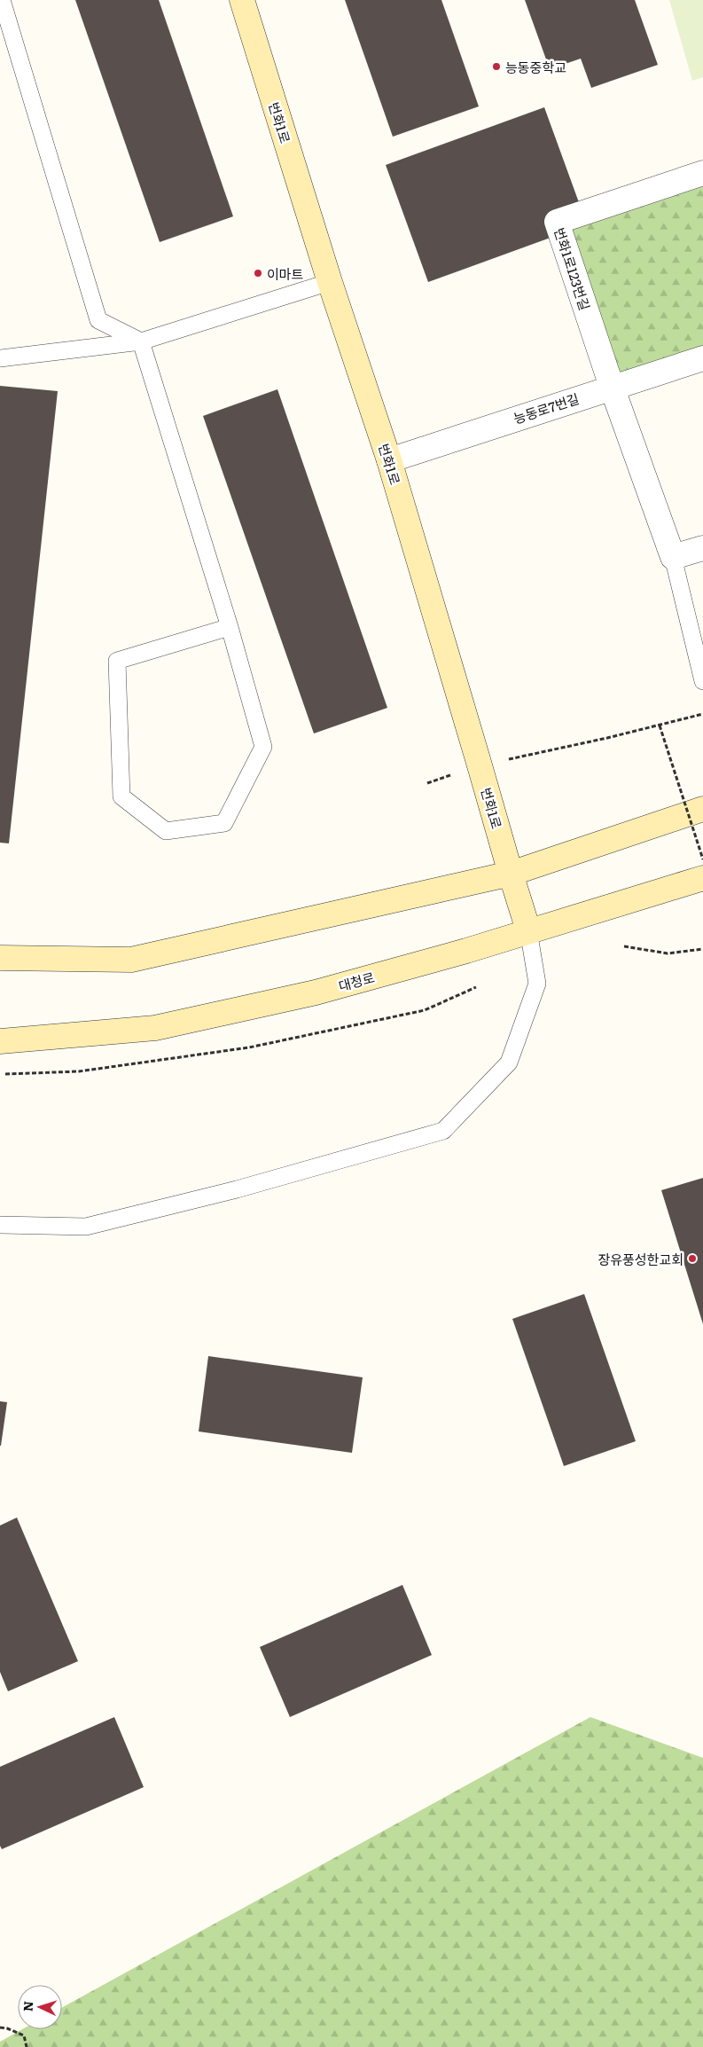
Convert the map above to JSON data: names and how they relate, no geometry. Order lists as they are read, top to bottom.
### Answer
{
  "streets": {
    "main road": ["번화1로", "대청로"],
    "street": ["번화1로123번길", "능동로7번길"]
  },
  "crossings": [
    ["번화1로", "능동로7번길"],
    ["번화1로", "대청로"],
    ["번화1로123번길", "능동로7번길"]
  ],
  "places": ["능동중학교", "이마트", "장유풍성한교회"],
  "north": "left"
}
